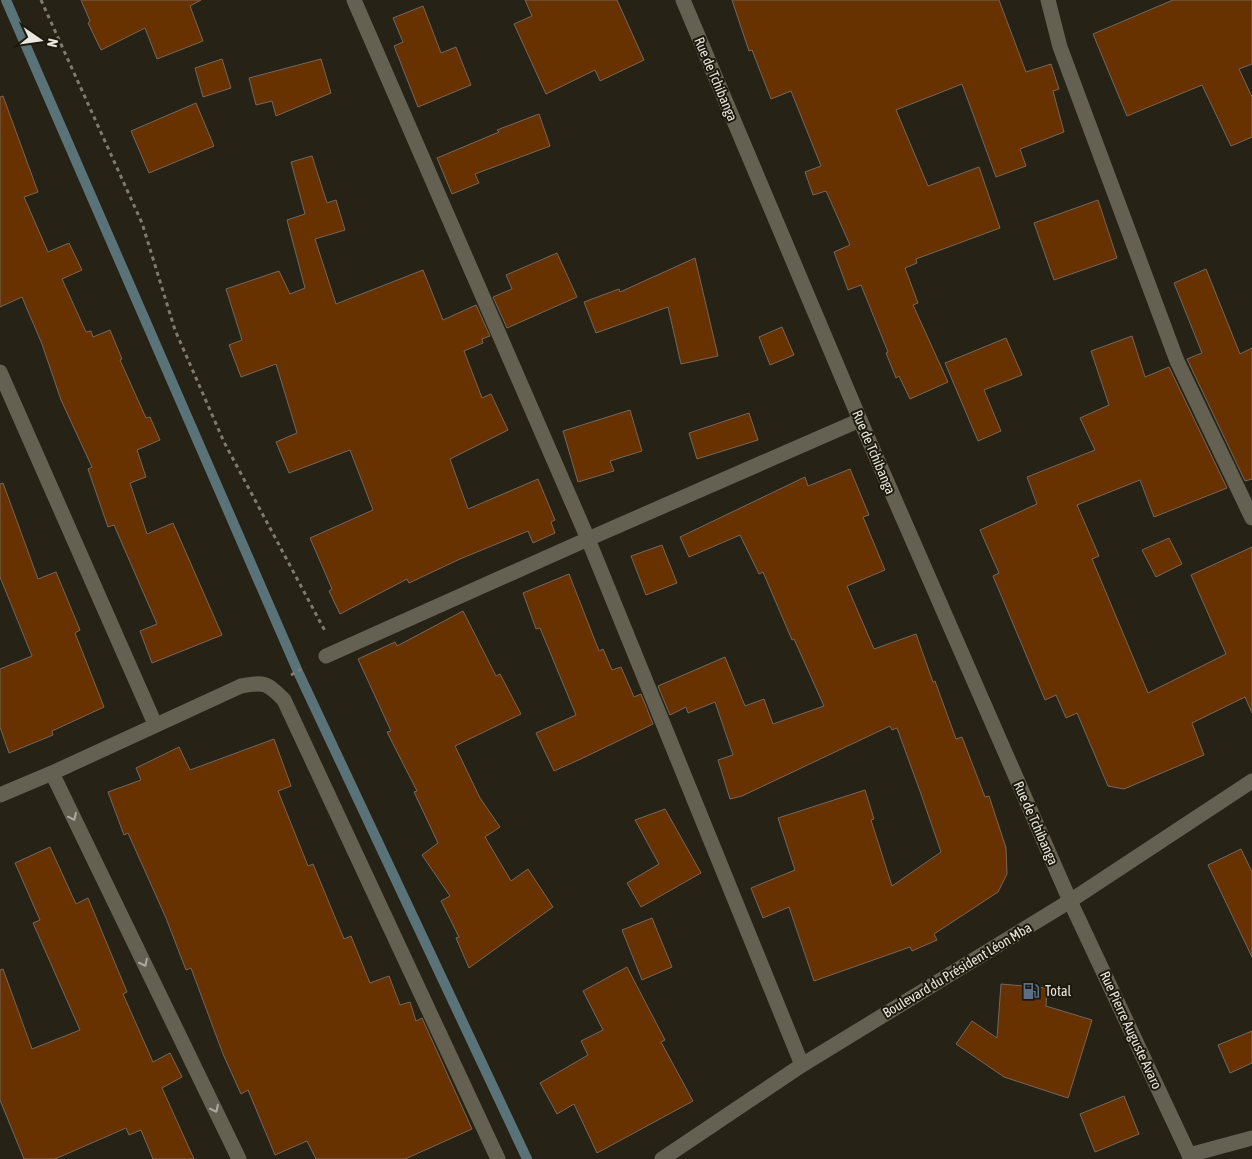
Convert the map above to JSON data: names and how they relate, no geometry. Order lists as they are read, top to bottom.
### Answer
{
  "streets": {
    "street": ["Rue de Tchibanga", "Boulevard du Président Léon Mba", "Rue Pierre Auguste Avaro"]
  },
  "crossings": [
    ["Rue de Tchibanga", "Boulevard du Président Léon Mba"],
    ["Rue de Tchibanga", "Rue Pierre Auguste Avaro"],
    ["Boulevard du Président Léon Mba", "Rue Pierre Auguste Avaro"]
  ],
  "places": {
    "fuel station": ["Total"]
  },
  "north": "right"
}
